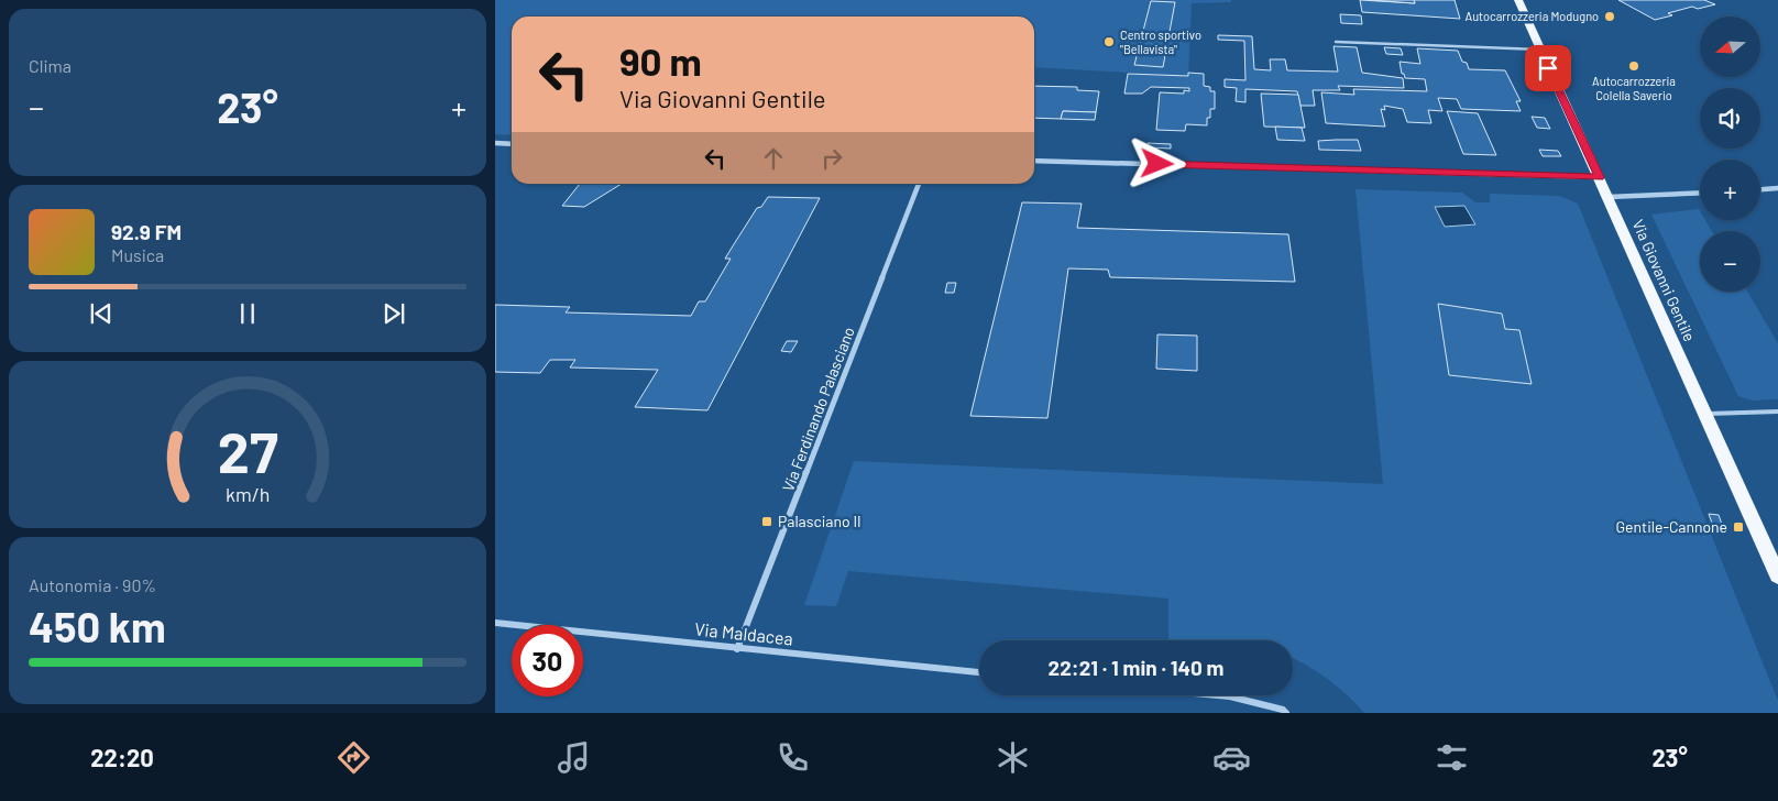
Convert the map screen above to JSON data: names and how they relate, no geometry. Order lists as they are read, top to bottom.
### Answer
{
  "streets": {
    "main road": ["Via Giovanni Gentile"],
    "street": ["Via Ferdinando Palasciano", "Via Maldacea"]
  },
  "crossings": [
    ["Via Ferdinando Palasciano", "Via Maldacea"]
  ],
  "places": {
    "other": ["Autocarrozzeria Modugno", "Centro sportivo \"Bellavista\"", "Autocarrozzeria Colella Saverio"],
    "transit": ["Palasciano II", "Gentile-Cannone"]
  },
  "north": "left",
  "page": {
    "tile": [
      "Clima",
      ["Autonomia · 90%", "450 km"]
    ],
    "map_buttons": ["+", "−"],
    "turn": ["90 m", "Via Giovanni Gentile"],
    "heat": ["−", "23°", "+"],
    "song": ["92.9 FM", "Musica"],
    "limit": "30",
    "trip": "22:21 · 1 min · 140 m",
    "tabs": ["22:20", "23°"],
    "gauge": ["27", "km/h"]
  }
}
